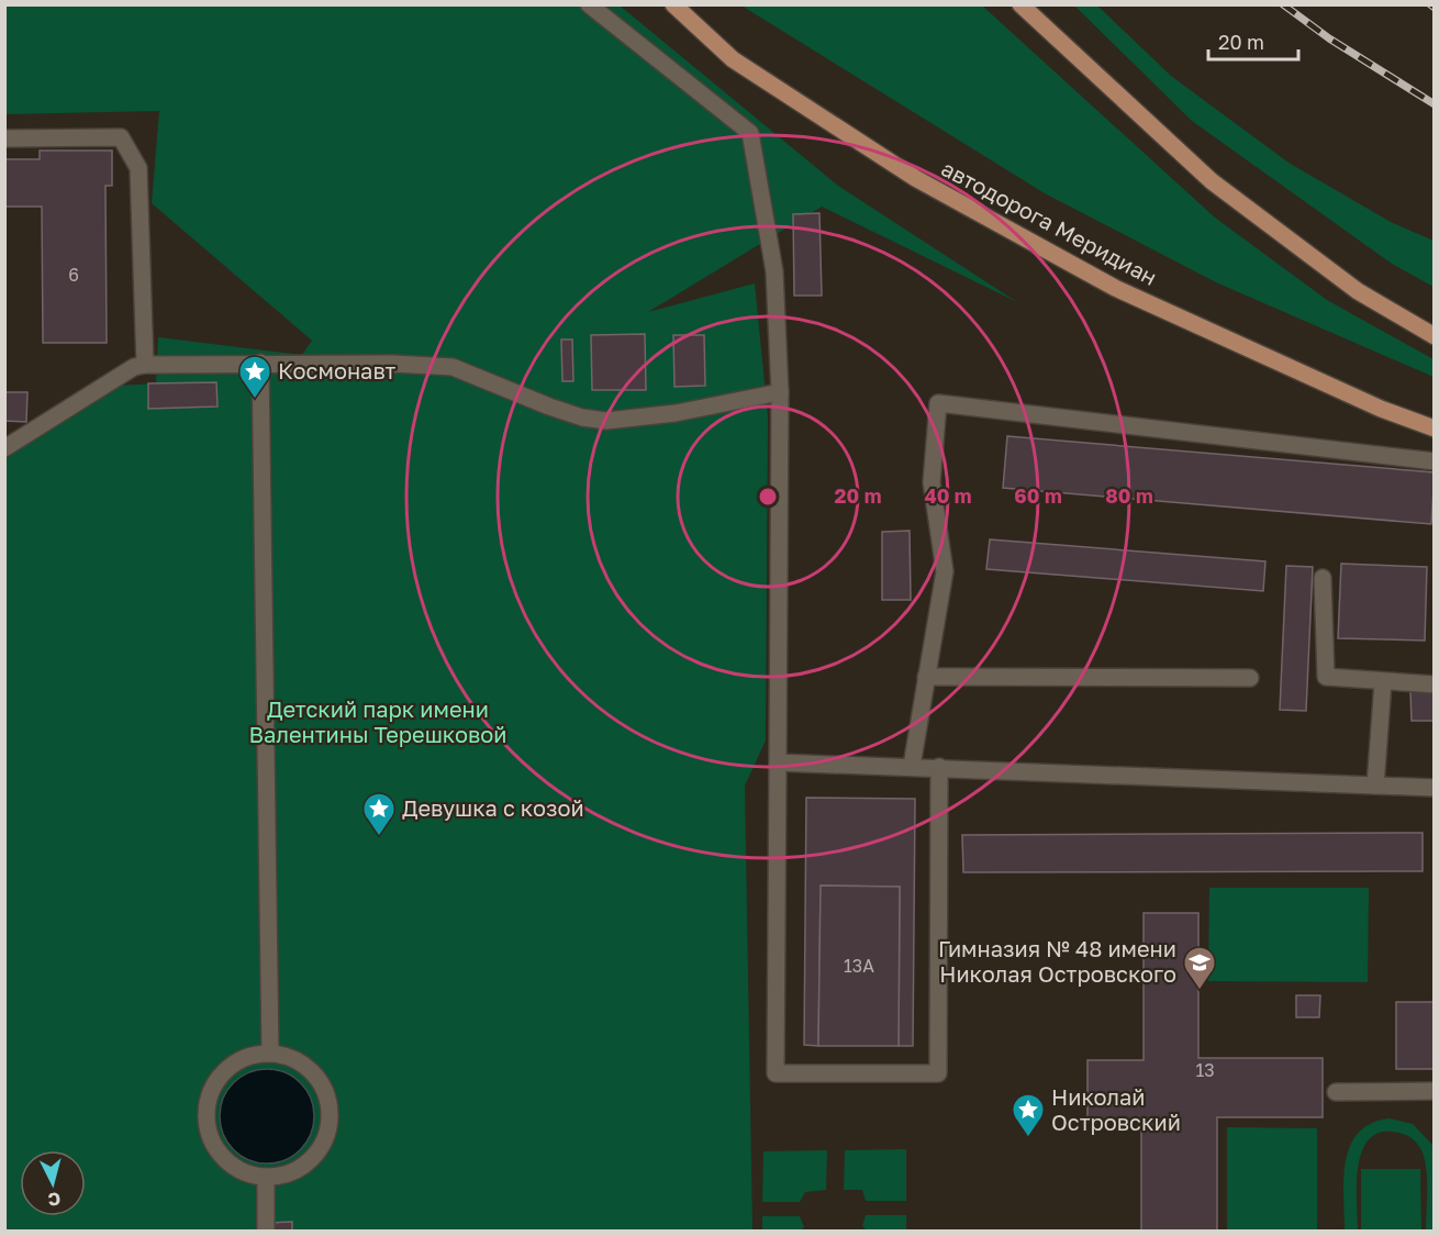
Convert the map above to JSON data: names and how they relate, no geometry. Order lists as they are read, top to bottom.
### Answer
{
  "streets": {
    "main road": ["автодорога Меридиан"]
  },
  "parks": ["Детский парк имени Валентины Терешковой"],
  "places": {
    "place": ["Космонавт", "Девушка с козой", "Николай Островский"],
    "school or university": ["Гимназия № 48 имени Николая Островского"]
  },
  "house_numbers": ["6", "13А", "13"],
  "scale_bar": "20 m",
  "north": "bottom",
  "rings": [
    "20 m",
    "40 m",
    "60 m",
    "80 m"
  ]
}
